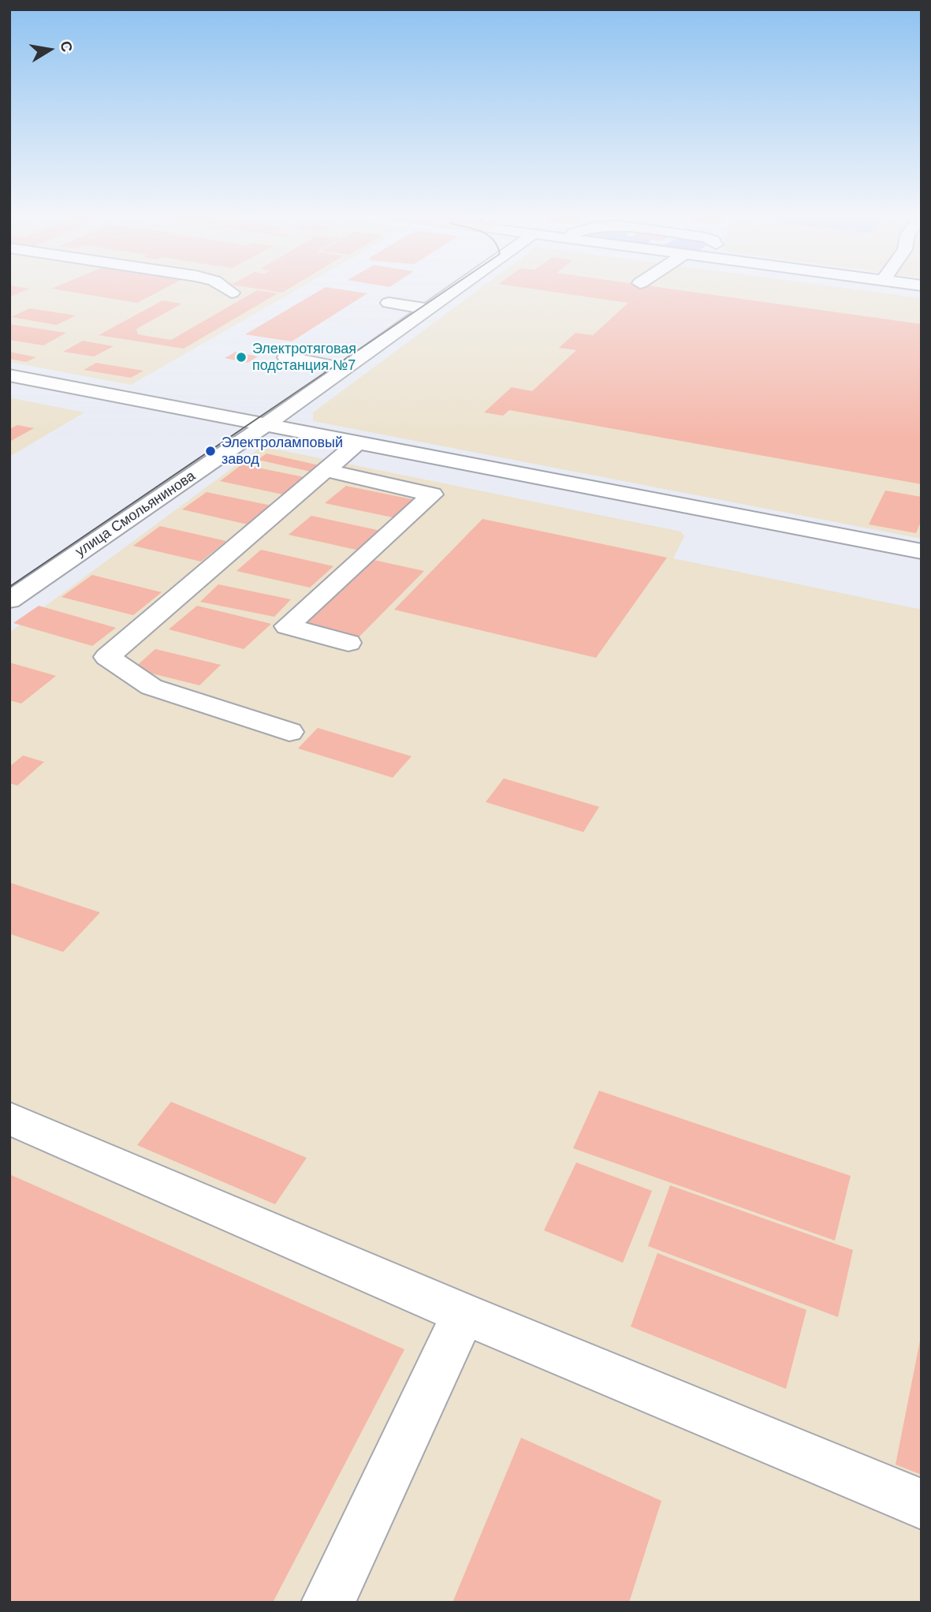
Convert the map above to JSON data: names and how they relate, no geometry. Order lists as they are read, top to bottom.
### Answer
{
  "streets": {
    "street": ["улица Смольянинова"]
  },
  "places": ["Электротяговая подстанция №7", "Электроламповый завод"],
  "north": "right"
}
